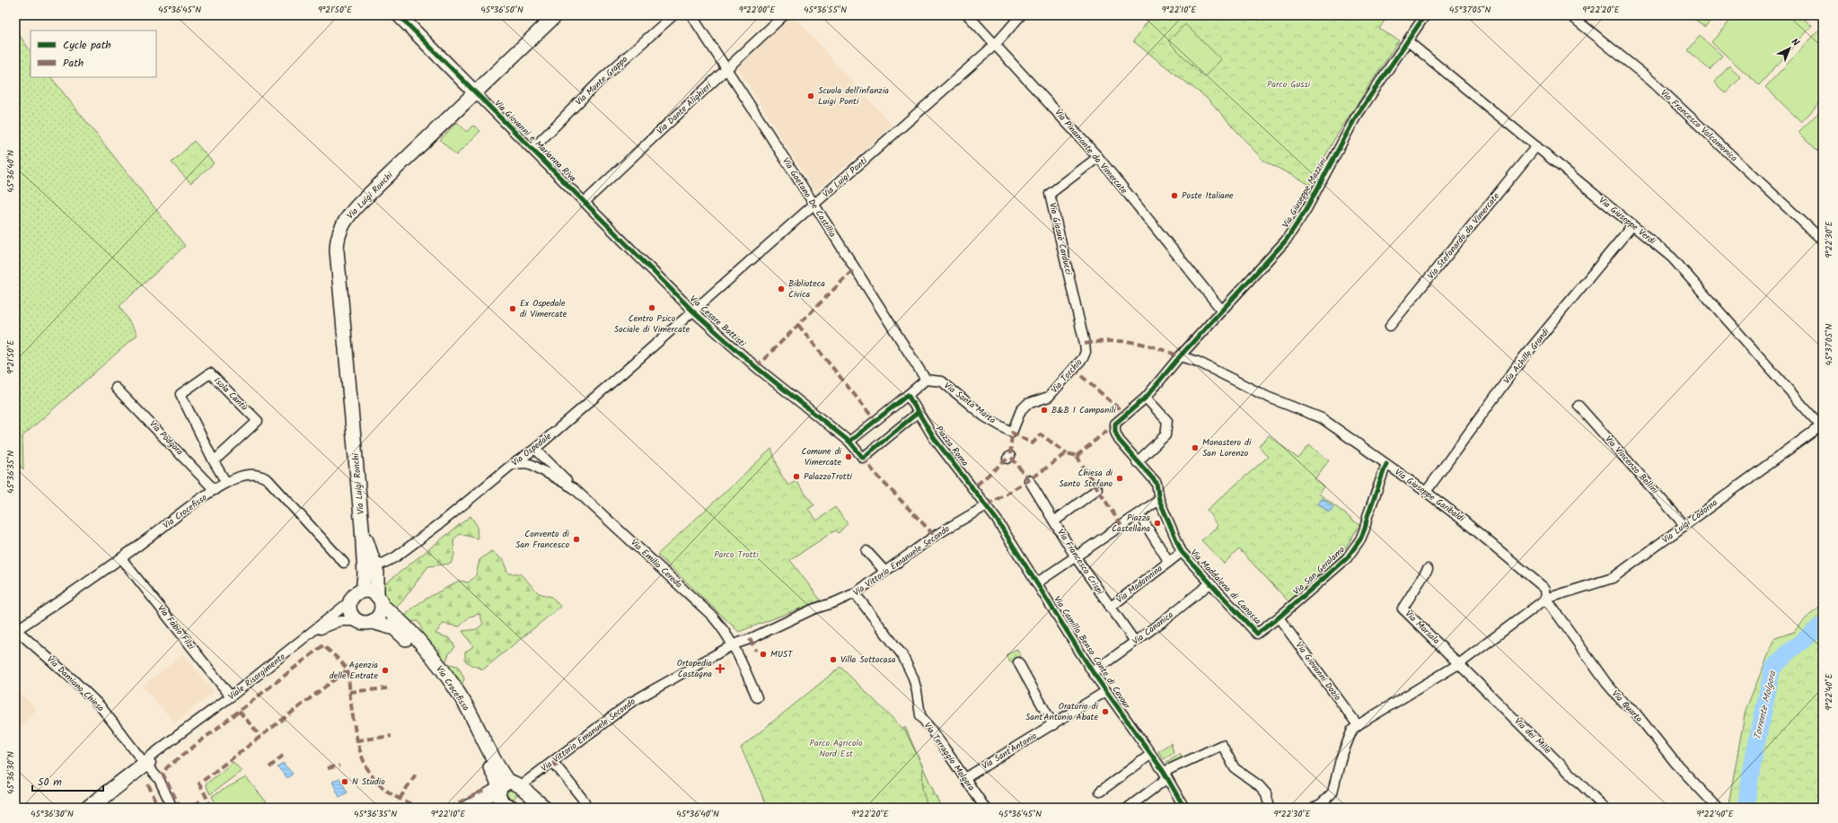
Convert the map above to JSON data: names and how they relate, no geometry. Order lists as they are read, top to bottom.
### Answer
{
  "streets": {
    "street": [
      "Via Monte Grappa",
      "Via Dante Alighieri",
      "Via Francesco Valcamonica",
      "Via Giovanni e Marianna Riva",
      "Via Pinamonte da Vimercate",
      "Via Luigi Ponti",
      "Via Giuseppe Mazzini",
      "Via Luigi Ronchi",
      "Via Gaetano De Castillia",
      "Via Giuseppe Verdi",
      "Via Stefanardo da Vimercate",
      "Via Giosuè Carducci",
      "Via Cesare Battisti",
      "Via Achille Grandi",
      "Via Torchio",
      "Isola Cantù",
      "Via Santa Marta",
      "Via Podgora",
      "Piazza Roma",
      "Via Ospedale",
      "Via Vincenzo Bellini",
      "Via Giuseppe Garibaldi",
      "Via Crocefisso",
      "Via Luigi Cadorna",
      "Via Vittorio Emanuele Secondo",
      "Via Francesco Crispi",
      "Via Emilio Cereda",
      "Via San Gerolamo",
      "Via Madonnina",
      "Via Maddalena di Canossa",
      "Via Fabio Filzi",
      "Via Marsala",
      "Via Canonica",
      "Via Camillo Benso Conte di Cavour",
      "Via Giovanni Dozio",
      "Viale Risorgimento",
      "Via Damiano Chiesa",
      "Via Quarto",
      "Via dei Mille",
      "Via Sant'Antonio",
      "Via Terraggio Molgora"
    ]
  },
  "crossings": [
    ["Via Monte Grappa", "Via Giovanni e Marianna Riva"],
    ["Via Dante Alighieri", "Via Giovanni e Marianna Riva"],
    ["Via Dante Alighieri", "Via Gaetano De Castillia"],
    ["Via Dante Alighieri", "Via Cesare Battisti"],
    ["Via Giovanni e Marianna Riva", "Via Luigi Ronchi"],
    ["Via Giovanni e Marianna Riva", "Via Cesare Battisti"],
    ["Via Pinamonte da Vimercate", "Via Luigi Ponti"],
    ["Via Pinamonte da Vimercate", "Via Giuseppe Mazzini"],
    ["Via Pinamonte da Vimercate", "Via Giosuè Carducci"],
    ["Via Luigi Ponti", "Via Gaetano De Castillia"],
    ["Via Luigi Ponti", "Via Cesare Battisti"],
    ["Via Luigi Ponti", "Via Ospedale"],
    ["Via Giuseppe Mazzini", "Via Giuseppe Verdi"],
    ["Via Giuseppe Mazzini", "Via Giuseppe Garibaldi"],
    ["Via Luigi Ronchi", "Via Ospedale"],
    ["Via Luigi Ronchi", "Via Crocefisso"],
    ["Via Luigi Ronchi", "Viale Risorgimento"],
    ["Via Gaetano De Castillia", "Via Santa Marta"],
    ["Via Giuseppe Verdi", "Via Stefanardo da Vimercate"],
    ["Via Giuseppe Verdi", "Via Achille Grandi"],
    ["Via Giuseppe Verdi", "Via Luigi Cadorna"],
    ["Via Giosuè Carducci", "Via Torchio"],
    ["Via Cesare Battisti", "Piazza Roma"],
    ["Via Cesare Battisti", "Via Ospedale"],
    ["Via Achille Grandi", "Via Giuseppe Garibaldi"],
    ["Via Torchio", "Via Santa Marta"],
    ["Isola Cantù", "Via Crocefisso"],
    ["Via Podgora", "Via Crocefisso"],
    ["Piazza Roma", "Via Vittorio Emanuele Secondo"],
    ["Piazza Roma", "Via Camillo Benso Conte di Cavour"],
    ["Via Ospedale", "Via Emilio Cereda"],
    ["Via Vincenzo Bellini", "Via Luigi Cadorna"],
    ["Via Giuseppe Garibaldi", "Via Luigi Cadorna"],
    ["Via Giuseppe Garibaldi", "Via San Gerolamo"],
    ["Via Giuseppe Garibaldi", "Via Quarto"],
    ["Via Crocefisso", "Via Vittorio Emanuele Secondo"],
    ["Via Crocefisso", "Via Fabio Filzi"],
    ["Via Crocefisso", "Viale Risorgimento"],
    ["Via Crocefisso", "Via Damiano Chiesa"],
    ["Via Luigi Cadorna", "Via Quarto"],
    ["Via Vittorio Emanuele Secondo", "Via Emilio Cereda"],
    ["Via Vittorio Emanuele Secondo", "Via Camillo Benso Conte di Cavour"],
    ["Via Vittorio Emanuele Secondo", "Via Terraggio Molgora"],
    ["Via Francesco Crispi", "Via Madonnina"],
    ["Via Francesco Crispi", "Via Canonica"],
    ["Via San Gerolamo", "Via Maddalena di Canossa"],
    ["Via San Gerolamo", "Via Giovanni Dozio"],
    ["Via Maddalena di Canossa", "Via Canonica"],
    ["Via Fabio Filzi", "Viale Risorgimento"],
    ["Via Marsala", "Via dei Mille"],
    ["Via Canonica", "Via Camillo Benso Conte di Cavour"],
    ["Via Camillo Benso Conte di Cavour", "Via Sant'Antonio"],
    ["Viale Risorgimento", "Via Damiano Chiesa"],
    ["Via Sant'Antonio", "Via Terraggio Molgora"]
  ],
  "water": ["Torrente Molgora"],
  "parks": ["Parco Gussi", "Parco Trotti", "Parco Agricolo Nord Est"],
  "places": {
    "other": [
      "Scuola dell'infanzia Luigi Ponti",
      "Poste Italiane",
      "Biblioteca Civica",
      "Centro Psico Sociale di Vimercate",
      "Ex Ospedale di Vimercate",
      "B&B I Campanili",
      "Monastero di San Lorenzo",
      "Comune di Vimercate",
      "PalazzoTrotti",
      "Chiesa di Santo Stefano",
      "Piazza Castellana",
      "Convento di San Francesco",
      "MUST",
      "Villa Sottocasa",
      "Agenzia delle Entrate",
      "Oratorio di Sant'Antonio Abate",
      "N Studio"
    ],
    "health": ["Ortopedia Castagna"]
  },
  "legend": ["Cycle path", "Path"],
  "scale_bar": "50 m",
  "north": "top right",
  "coordinates": [
    "45°36'45\"N",
    "9°21'50\"E",
    "45°36'50\"N",
    "9°22'00\"E",
    "45°36'55\"N",
    "9°22'10\"E",
    "45°37'05\"N",
    "9°22'20\"E",
    "45°36'40\"N",
    "9°22'30\"E",
    "45°36'35\"N",
    "9°22'40\"E",
    "45°36'30\"N"
  ]
}
